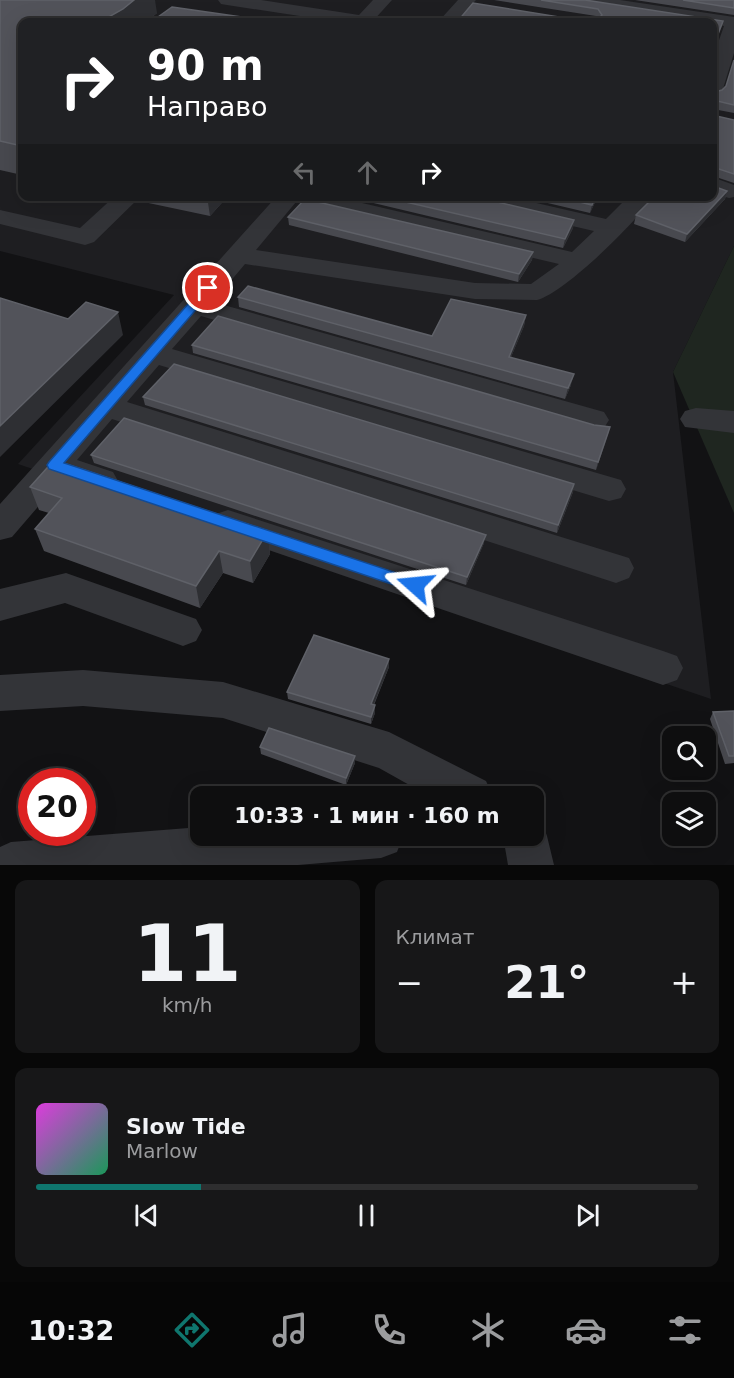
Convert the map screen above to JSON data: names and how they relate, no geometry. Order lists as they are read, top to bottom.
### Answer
{
  "page": {
    "turn": ["90 m", "Направо"],
    "limit": "20",
    "trip": "10:33 · 1 мин · 160 m",
    "tile": [
      ["11", "km/h"],
      "Климат"
    ],
    "heat": ["−", "21°", "+"],
    "song": ["Slow Tide", "Marlow"],
    "tabs": "10:32"
  }
}
